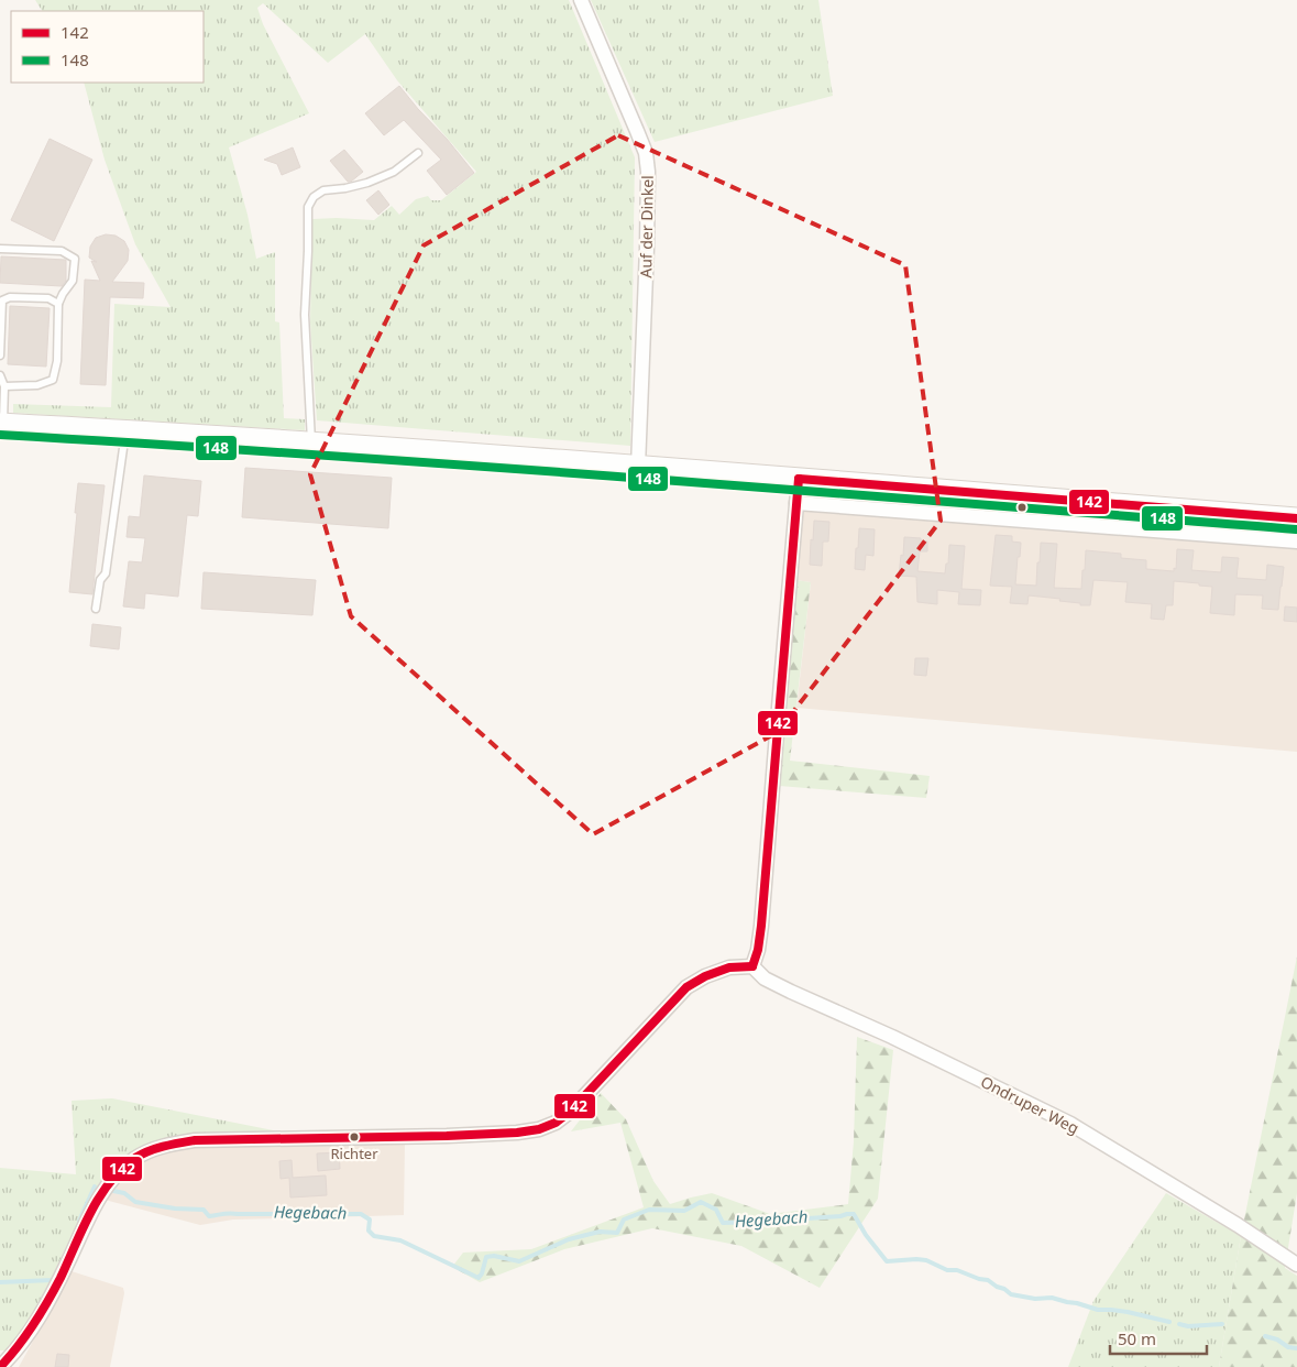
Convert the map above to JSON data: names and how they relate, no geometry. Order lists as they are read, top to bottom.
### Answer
{
  "streets": {
    "street": ["Auf der Dinkel", "Ondruper Weg"]
  },
  "water": ["Hegebach"],
  "places": ["Richter"],
  "lines": ["transit line 148", "transit line 142"],
  "legend": ["142", "148"],
  "scale_bar": "50 m"
}
